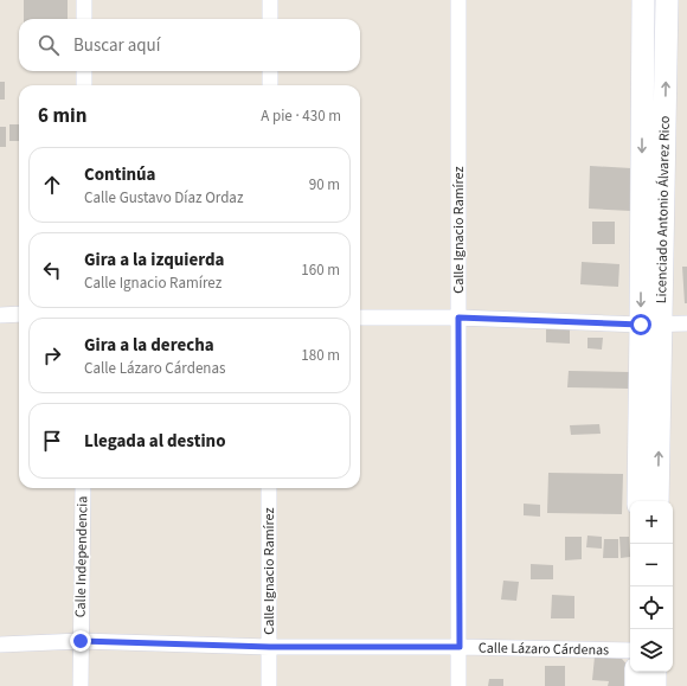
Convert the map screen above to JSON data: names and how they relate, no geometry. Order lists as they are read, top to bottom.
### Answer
{
  "streets": {
    "main road": ["Licenciado Antonio Álvarez Rico"],
    "street": ["Calle Ignacio Ramírez", "Calle Independencia", "Calle Lázaro Cárdenas"]
  },
  "crossings": [
    ["Calle Ignacio Ramírez", "Calle Lázaro Cárdenas"],
    ["Calle Independencia", "Calle Lázaro Cárdenas"]
  ],
  "page": {
    "search": "Buscar aquí",
    "heading": ["6 min", "A pie · 430 m"],
    "list": [
      ["Continúa", "Calle Gustavo Díaz Ordaz", "90 m"],
      ["Gira a la izquierda", "Calle Ignacio Ramírez", "160 m"],
      ["Gira a la derecha", "Calle Lázaro Cárdenas", "180 m"],
      "Llegada al destino"
    ],
    "map_buttons": ["+", "−"]
  }
}
